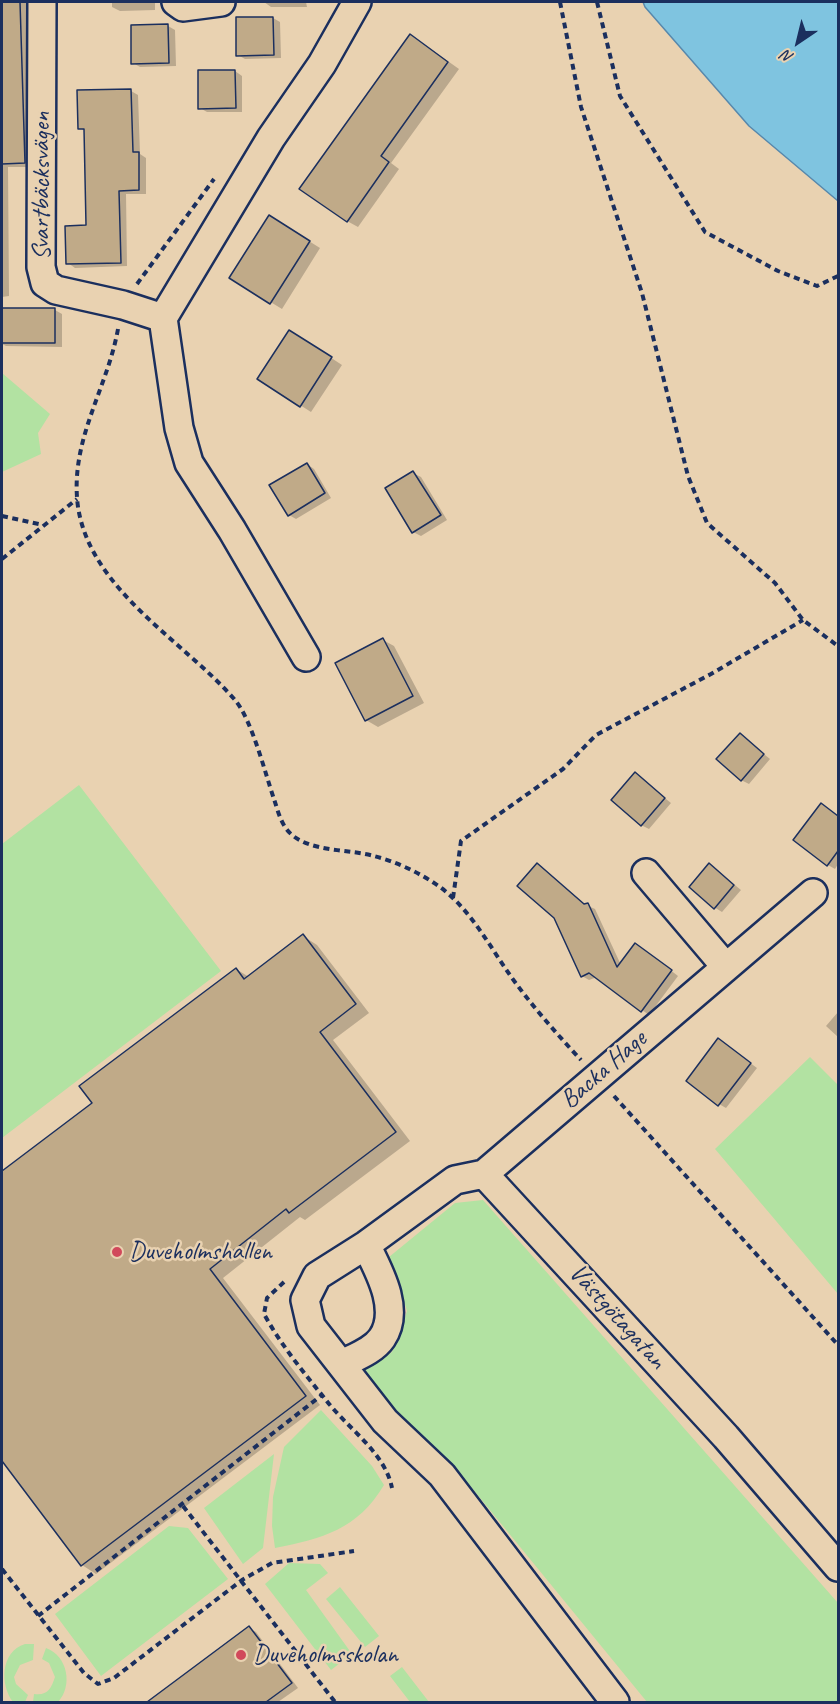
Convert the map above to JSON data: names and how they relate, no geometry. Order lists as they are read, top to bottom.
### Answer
{
  "streets": {
    "street": ["Svartbäcksvägen", "Backa Hage", "Västgötagatan"]
  },
  "crossings": [
    ["Backa Hage", "Västgötagatan"]
  ],
  "places": ["Duveholmshallen", "Duveholmsskolan"],
  "north": "bottom left"
}
